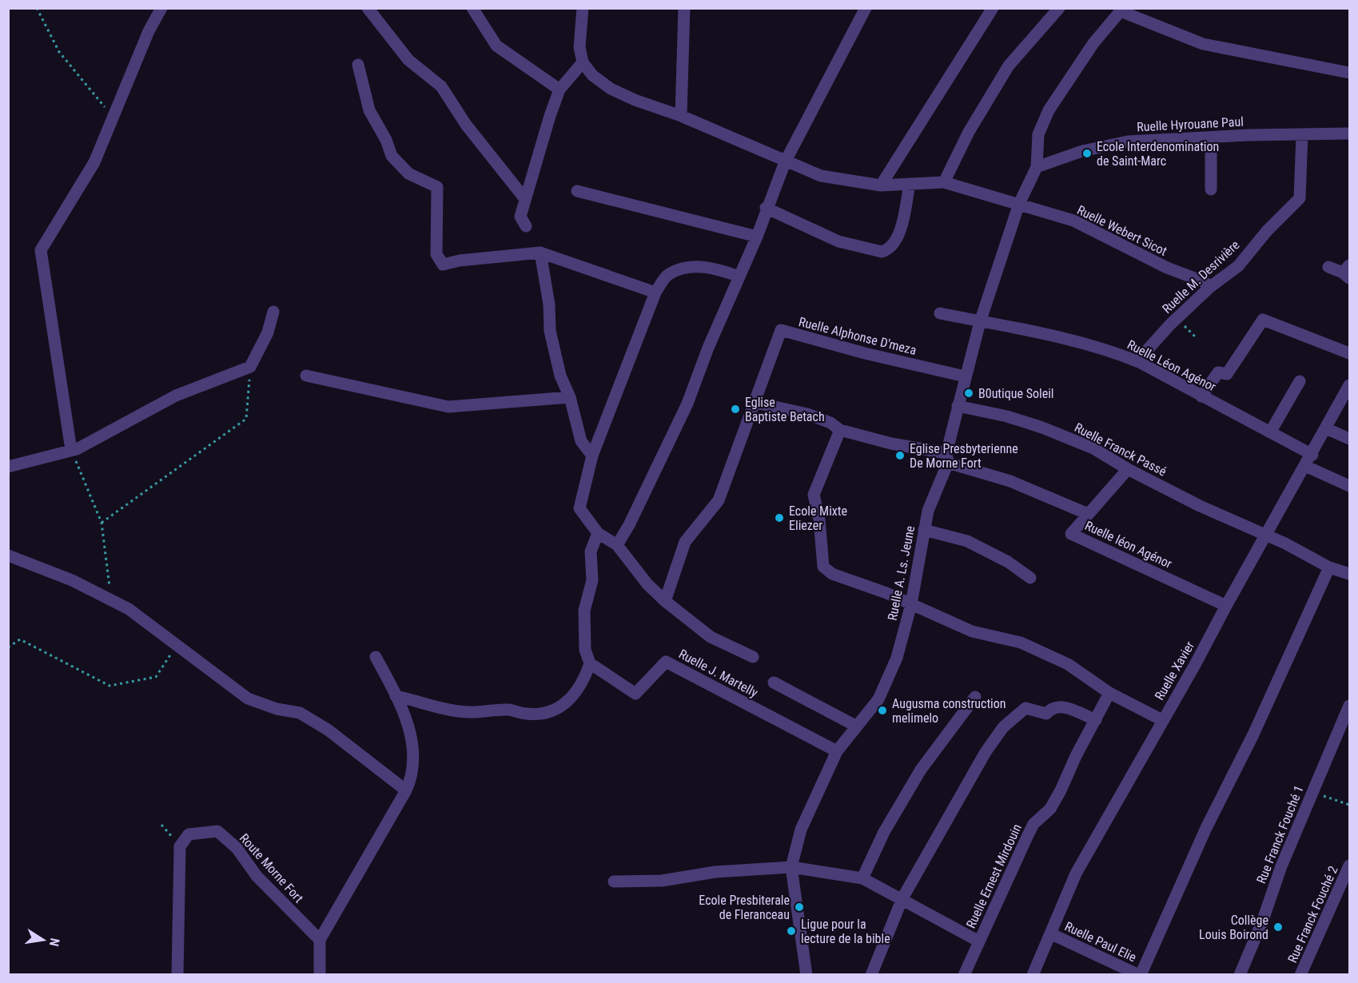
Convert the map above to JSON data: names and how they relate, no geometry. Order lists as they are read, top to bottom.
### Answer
{
  "streets": {
    "street": [
      "Ruelle Hyrouane Paul",
      "Ruelle Webert Sicot",
      "Ruelle M. Desrivière",
      "Ruelle Alphonse D'meza",
      "Ruelle Léon Agénor",
      "Ruelle Franck Passé",
      "Ruelle léon Agénor",
      "Ruelle A. Ls. Jeune",
      "Ruelle Xavier",
      "Ruelle J. Martelly",
      "Rue Franck Fouché 1",
      "Route Morne Fort",
      "Ruelle Ernest Mirdouin",
      "Rue Franck Fouché 2",
      "Ruelle Paul Elie"
    ]
  },
  "crossings": [
    ["Ruelle Hyrouane Paul", "Ruelle M. Desrivière"],
    ["Ruelle Hyrouane Paul", "Ruelle A. Ls. Jeune"],
    ["Ruelle Webert Sicot", "Ruelle M. Desrivière"],
    ["Ruelle Webert Sicot", "Ruelle A. Ls. Jeune"],
    ["Ruelle M. Desrivière", "Ruelle Léon Agénor"],
    ["Ruelle Alphonse D'meza", "Ruelle A. Ls. Jeune"],
    ["Ruelle Léon Agénor", "Ruelle A. Ls. Jeune"],
    ["Ruelle Léon Agénor", "Ruelle Xavier"],
    ["Ruelle Franck Passé", "Ruelle léon Agénor"],
    ["Ruelle Franck Passé", "Ruelle A. Ls. Jeune"],
    ["Ruelle Franck Passé", "Ruelle Xavier"],
    ["Ruelle léon Agénor", "Ruelle Xavier"],
    ["Ruelle A. Ls. Jeune", "Ruelle J. Martelly"],
    ["Ruelle Xavier", "Ruelle Paul Elie"]
  ],
  "places": [
    "Ecole Interdenomination de Saint-Marc",
    "B0utique Soleil",
    "Eglise Baptiste Betach",
    "Eglise Presbyterienne De Morne Fort",
    "Ecole Mixte Eliezer",
    "Augusma construction melimelo",
    "Ecole Presbiterale de Fleranceau",
    "Collège Louis Boirond",
    "Ligue pour la lecture de la bible"
  ],
  "north": "right"
}
